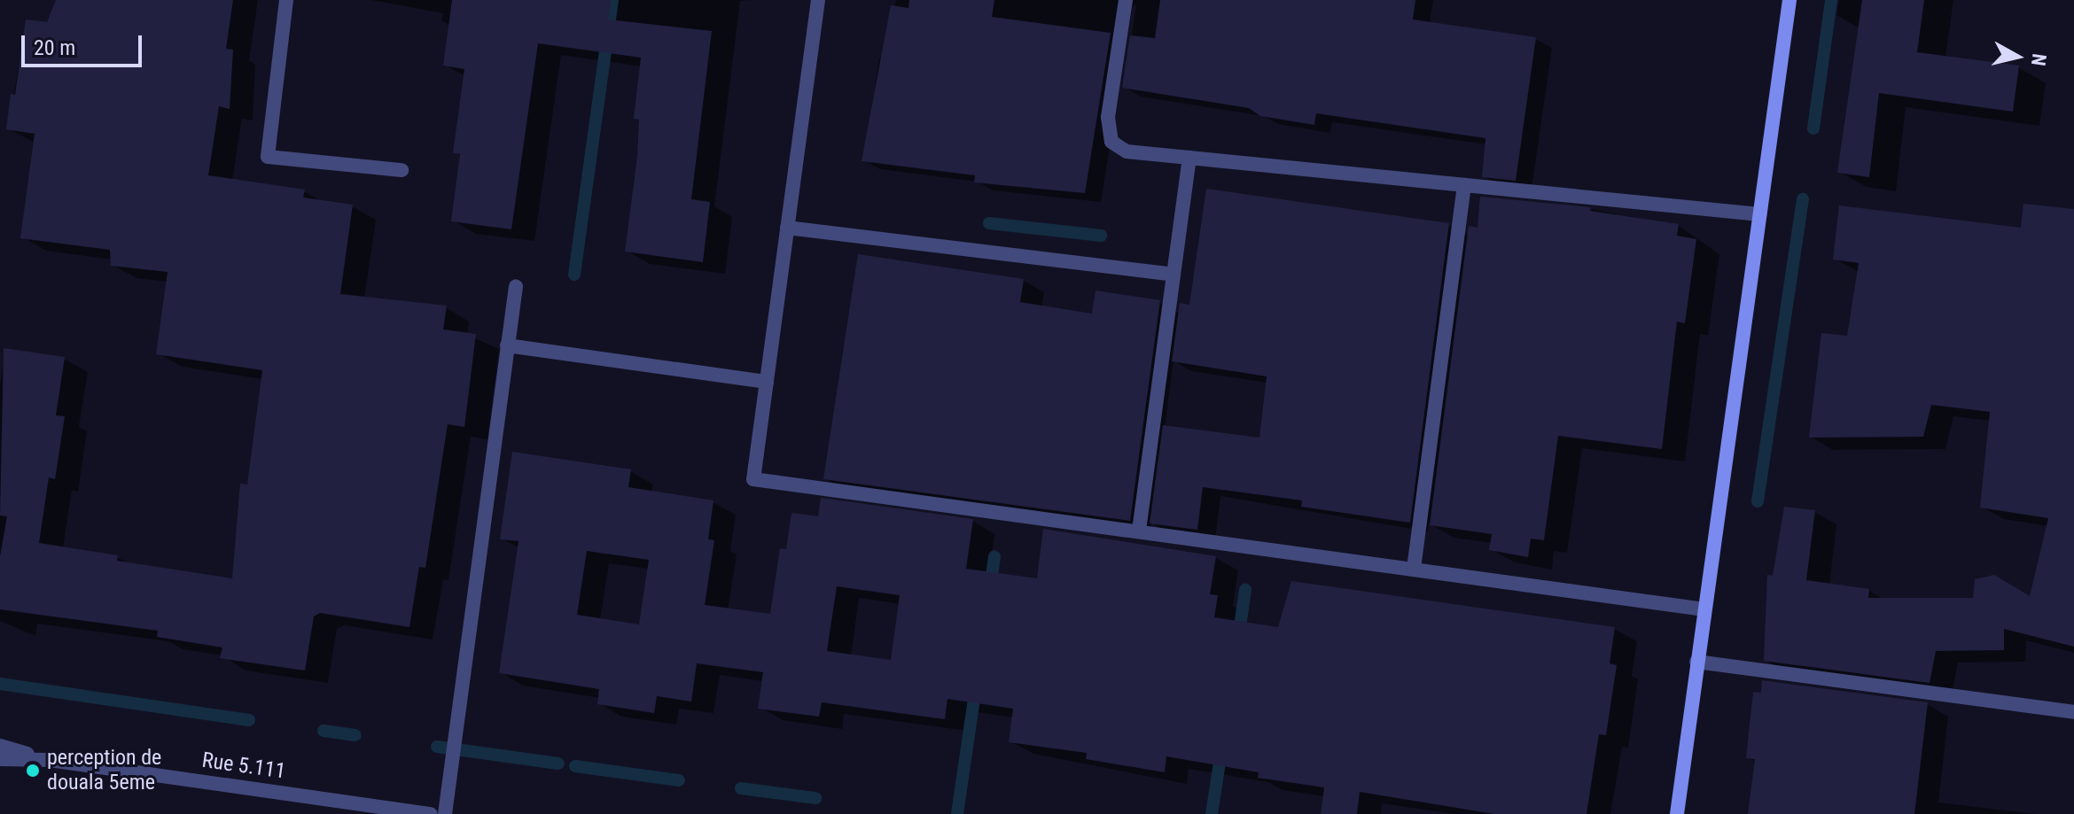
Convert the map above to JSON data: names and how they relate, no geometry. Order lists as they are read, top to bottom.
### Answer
{
  "streets": {
    "street": ["Rue 5.111"]
  },
  "places": ["perception de douala 5eme"],
  "scale_bar": "20 m",
  "north": "right"
}
